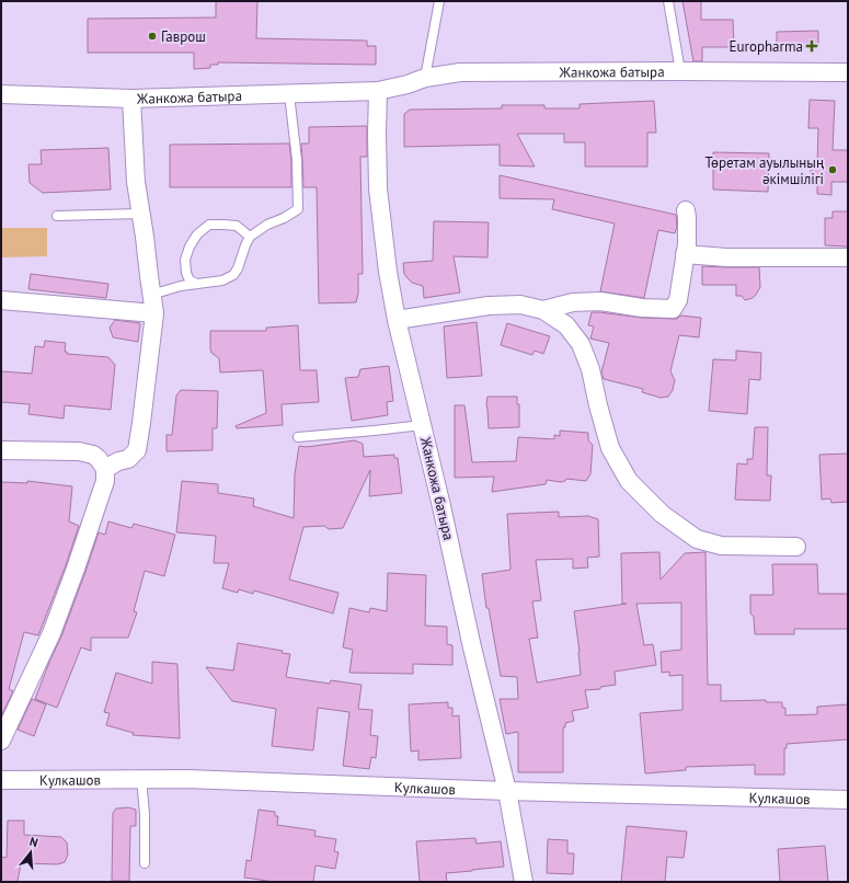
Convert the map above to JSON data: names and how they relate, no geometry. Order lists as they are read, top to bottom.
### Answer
{
  "streets": {
    "street": ["Жанкожа батыра", "Кулкашов"]
  },
  "crossings": [
    ["Жанкожа батыра", "Кулкашов"]
  ],
  "places": {
    "other": ["Гаврош", "Төретам ауылының әкімшілігі"],
    "health": ["Europharma"]
  },
  "north": "top"
}
